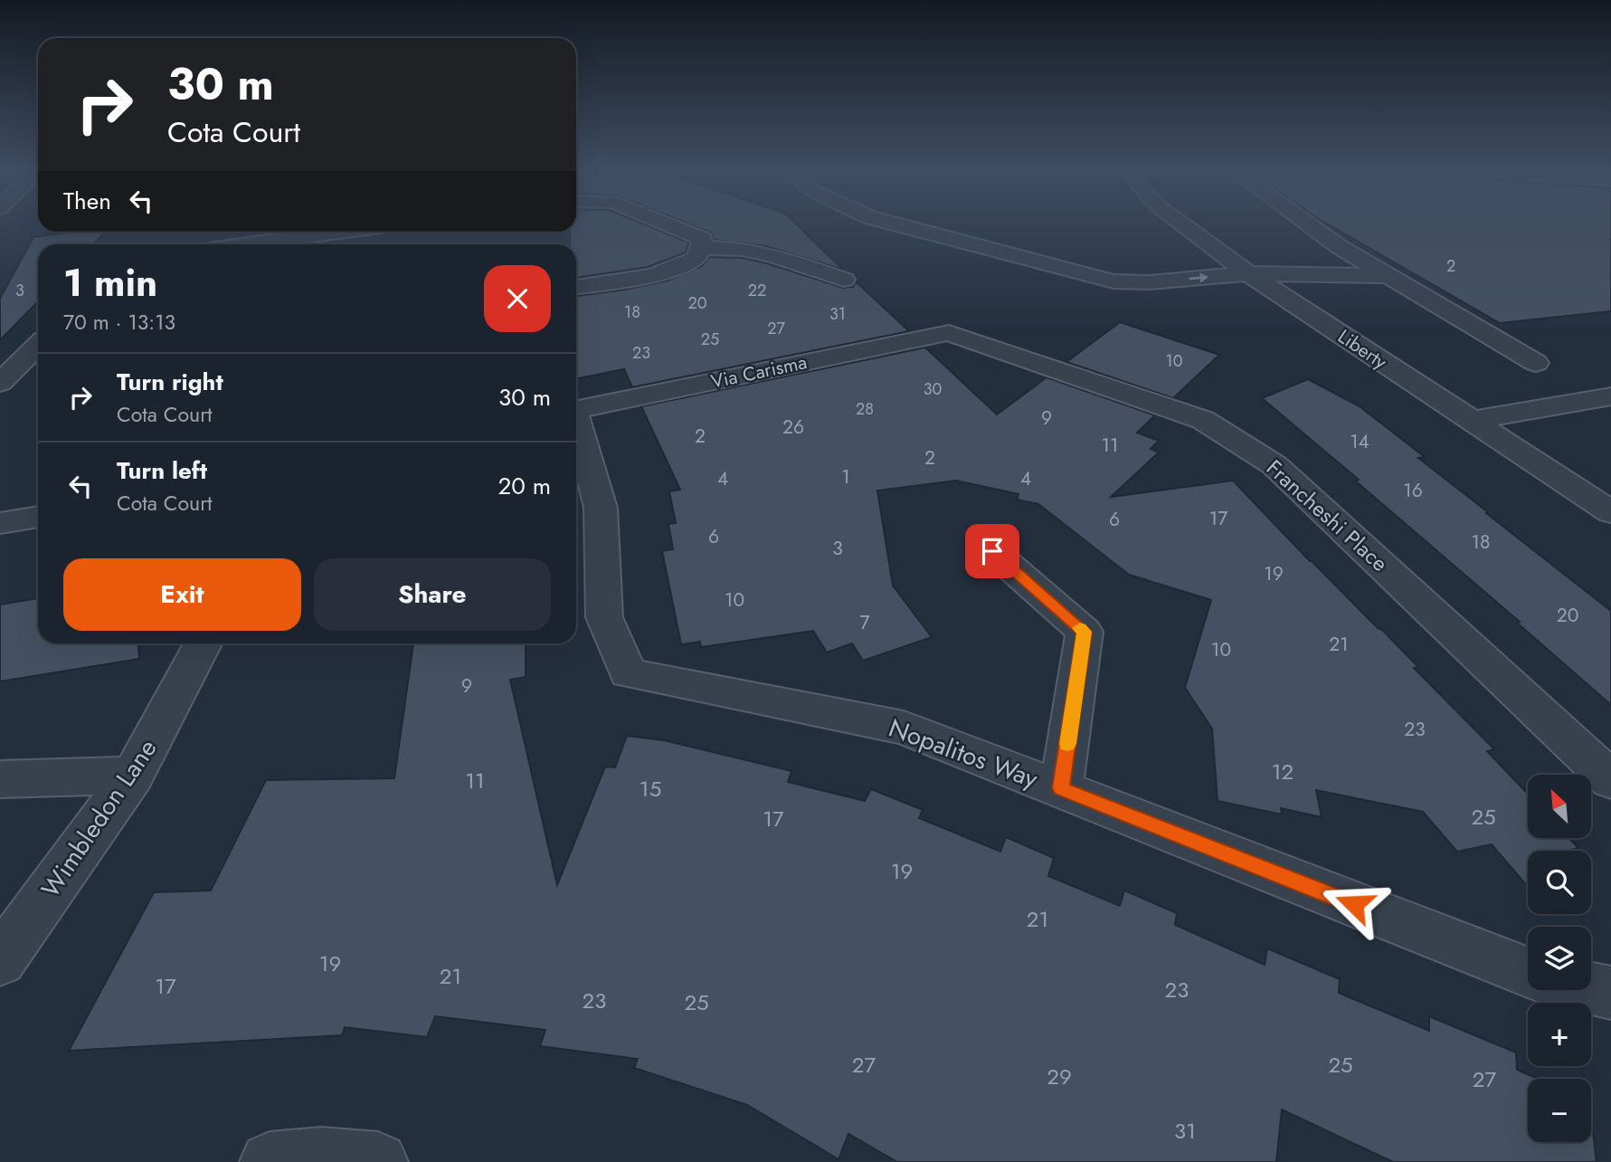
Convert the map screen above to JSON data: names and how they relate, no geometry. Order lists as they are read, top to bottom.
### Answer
{
  "streets": {
    "street": [
      "Liberty",
      "Via Carisma",
      "Francheshi Place",
      "Nopalitos Way",
      "Wimbledon Lane"
    ]
  },
  "crossings": [
    ["Via Carisma", "Francheshi Place"]
  ],
  "house_numbers": [
    "2",
    "3",
    "22",
    "20",
    "18",
    "31",
    "27",
    "25",
    "23",
    "10",
    "30",
    "28",
    "9",
    "26",
    "2",
    "14",
    "11",
    "2",
    "1",
    "4",
    "4",
    "16",
    "17",
    "6",
    "6",
    "18",
    "3",
    "19",
    "10",
    "20",
    "7",
    "21",
    "10",
    "9",
    "23",
    "12",
    "11",
    "15",
    "25",
    "17",
    "19",
    "21",
    "19",
    "21",
    "17",
    "23",
    "23",
    "25",
    "27",
    "25",
    "29",
    "27",
    "31"
  ],
  "north": "top left",
  "page": {
    "turn": ["30 m", "Cota Court"],
    "then": "Then",
    "heading": ["1 min", "70 m · 13:13"],
    "list": [
      {
        "name": "Turn right",
        "note": "Cota Court",
        "value": "30 m"
      },
      {
        "name": "Turn left",
        "note": "Cota Court",
        "value": "20 m"
      }
    ],
    "buttons": ["Exit", "Share"],
    "map_buttons": ["+", "−"]
  }
}
